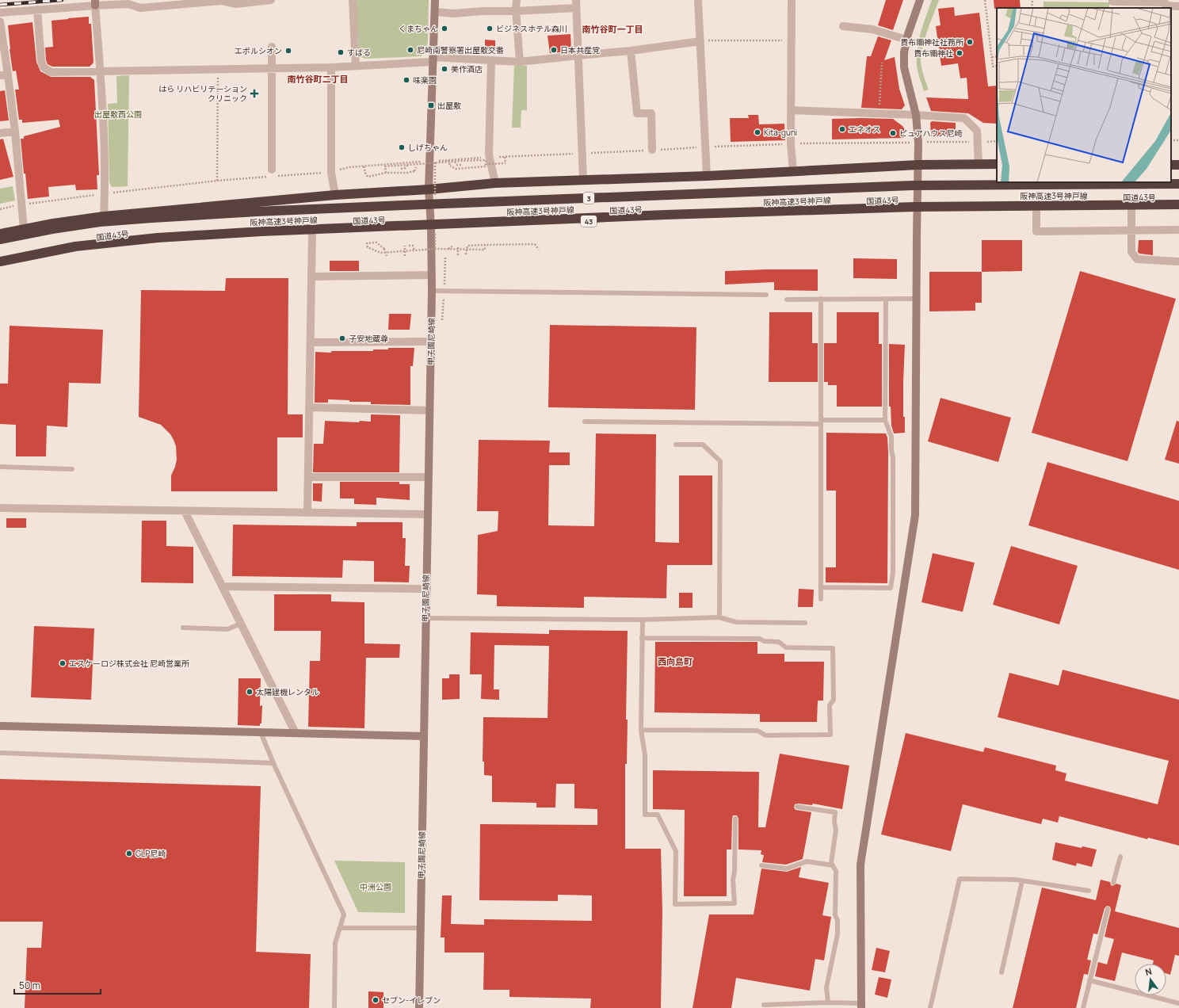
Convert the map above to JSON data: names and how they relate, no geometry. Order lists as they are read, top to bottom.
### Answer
{
  "streets": {
    "highway": [
      "阪神高速3号神戸線",
      "国道43号",
      "3",
      "43"
    ],
    "street": ["甲子園尼崎線"]
  },
  "crossings": [
    ["阪神高速3号神戸線", "国道43号"],
    ["国道43号", "甲子園尼崎線"]
  ],
  "districts": ["南竹谷町一丁目", "南竹谷町二丁目", "西向島町"],
  "parks": ["出屋敷西公園", "中洲公園"],
  "places": {
    "other": [
      "くまちゃん",
      "ビジネスホテル森川",
      "貴布禰神社社務所",
      "尼崎南警察署出屋敷交番",
      "日本共産党",
      "エボルシオン",
      "すばる",
      "貴布禰神社",
      "美作酒店",
      "味楽園",
      "エネオス",
      "Kita-guni",
      "ピュアハウス尼崎",
      "しげちゃん",
      "子安地蔵尊",
      "エスケーロジ株式会社 尼崎営業所",
      "太陽建機レンタル",
      "GLP尼崎",
      "セブン-イレブン"
    ],
    "health": ["はら リハビリテーション クリニック"],
    "transit": ["出屋敷"]
  },
  "scale_bar": "50 m",
  "north": "top"
}
